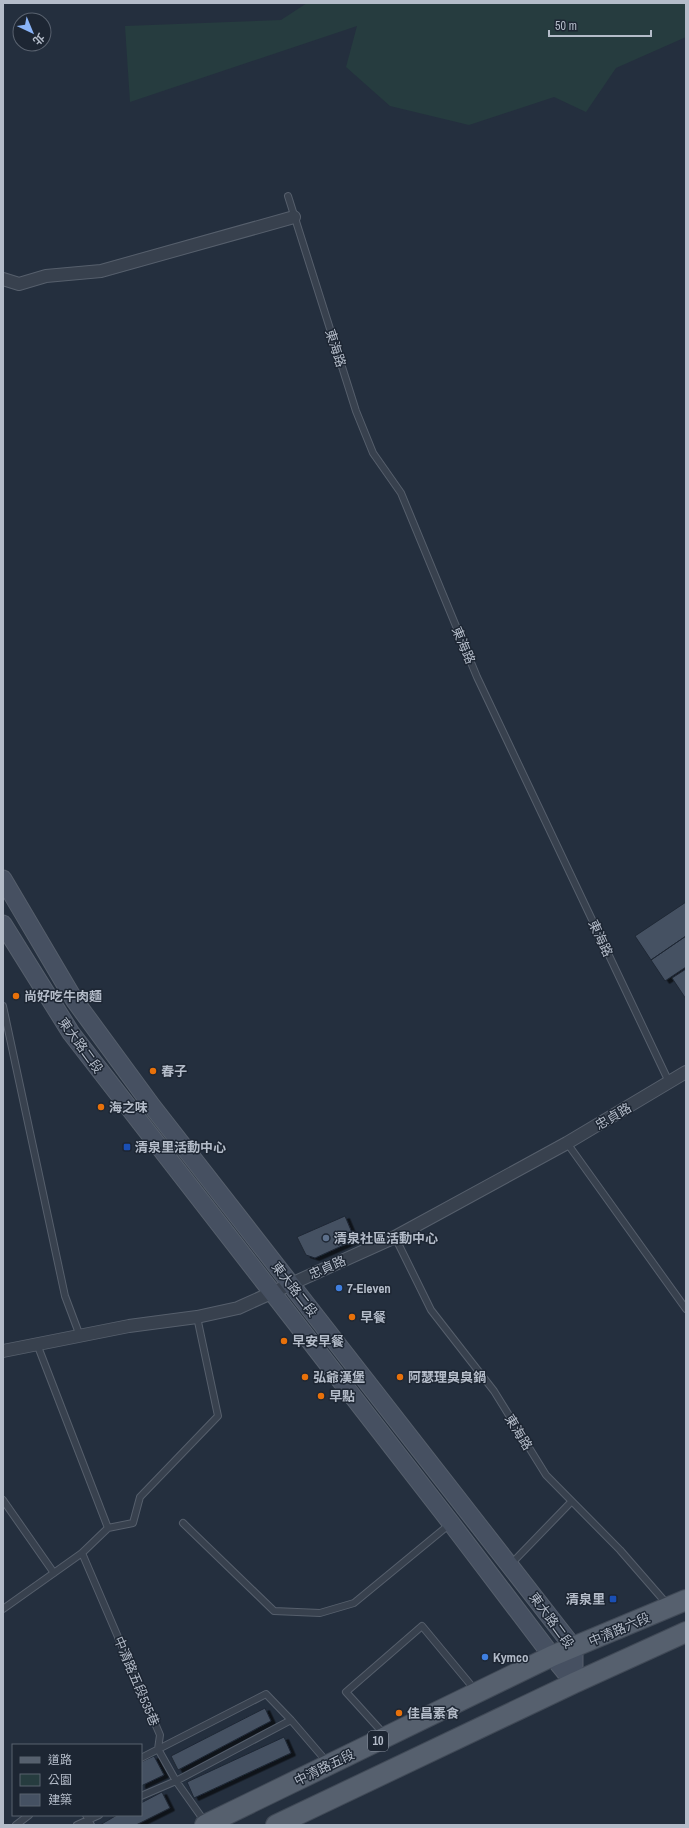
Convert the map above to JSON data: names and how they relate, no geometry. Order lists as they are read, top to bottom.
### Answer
{
  "streets": {
    "main road": ["中清路六段", "10", "中清路五段"],
    "street": ["東大路二段", "忠貞路"],
    "lane": ["東海路", "中清路五段535巷"]
  },
  "crossings": [
    ["東海路", "忠貞路"],
    ["東海路", "中清路六段"],
    ["東大路二段", "忠貞路"],
    ["東大路二段", "中清路六段"],
    ["東大路二段", "10"],
    ["東大路二段", "中清路五段"],
    ["中清路六段", "中清路五段"]
  ],
  "places": {
    "other": [
      "尚好吃牛肉麵",
      "春子",
      "海之味",
      "清泉社區活動中心",
      "7-Eleven",
      "早餐",
      "早安早餐",
      "弘爺漢堡",
      "阿瑟理臭臭鍋",
      "早點",
      "Kymco",
      "佳昌素食"
    ],
    "transit": ["清泉里活動中心", "清泉里"]
  },
  "legend": ["道路", "公園", "建築"],
  "scale_bar": "50 m",
  "north": "bottom right"
}
